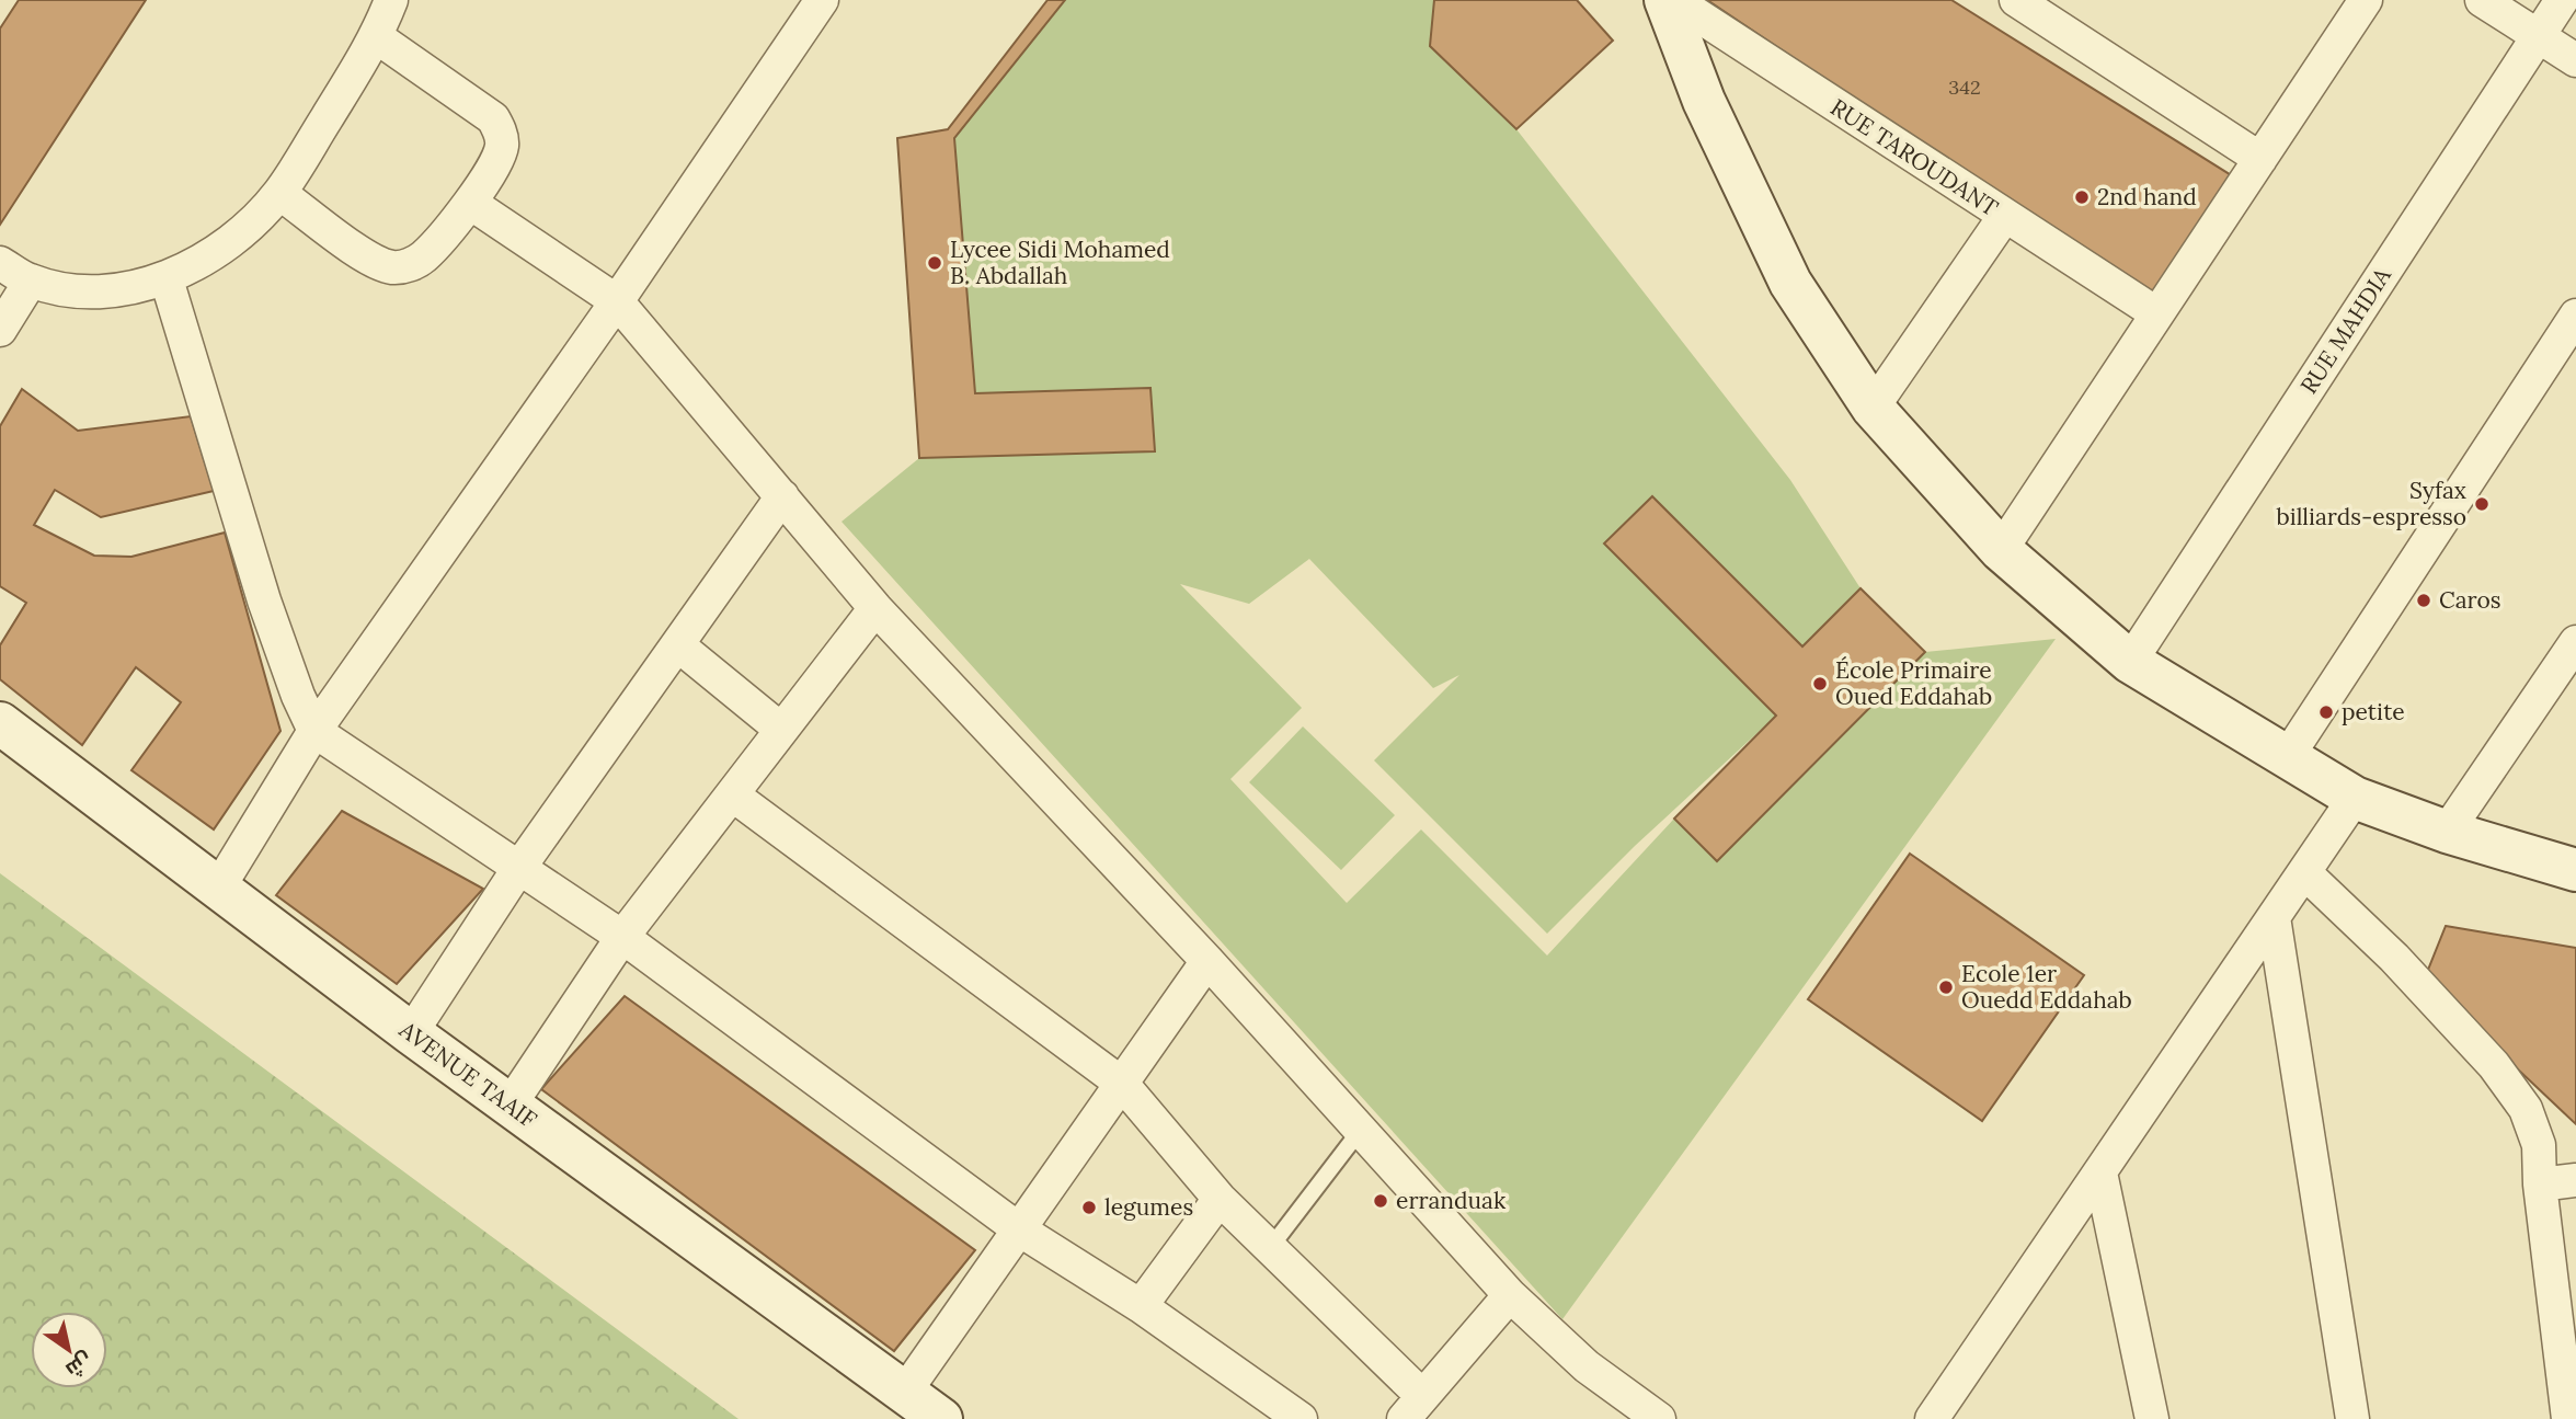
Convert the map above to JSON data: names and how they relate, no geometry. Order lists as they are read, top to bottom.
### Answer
{
  "streets": {
    "street": ["RUE TAROUDANT", "RUE MAHDIA", "AVENUE TAAIF"]
  },
  "places": [
    "2nd hand",
    "Lycee Sidi Mohamed B. Abdallah",
    "Syfax billiards-espresso",
    "Caros",
    "École Primaire Oued Eddahab",
    "petite",
    "Ecole 1er Ouedd Eddahab",
    "erranduak",
    "legumes"
  ],
  "house_numbers": ["342"],
  "north": "bottom right"
}
